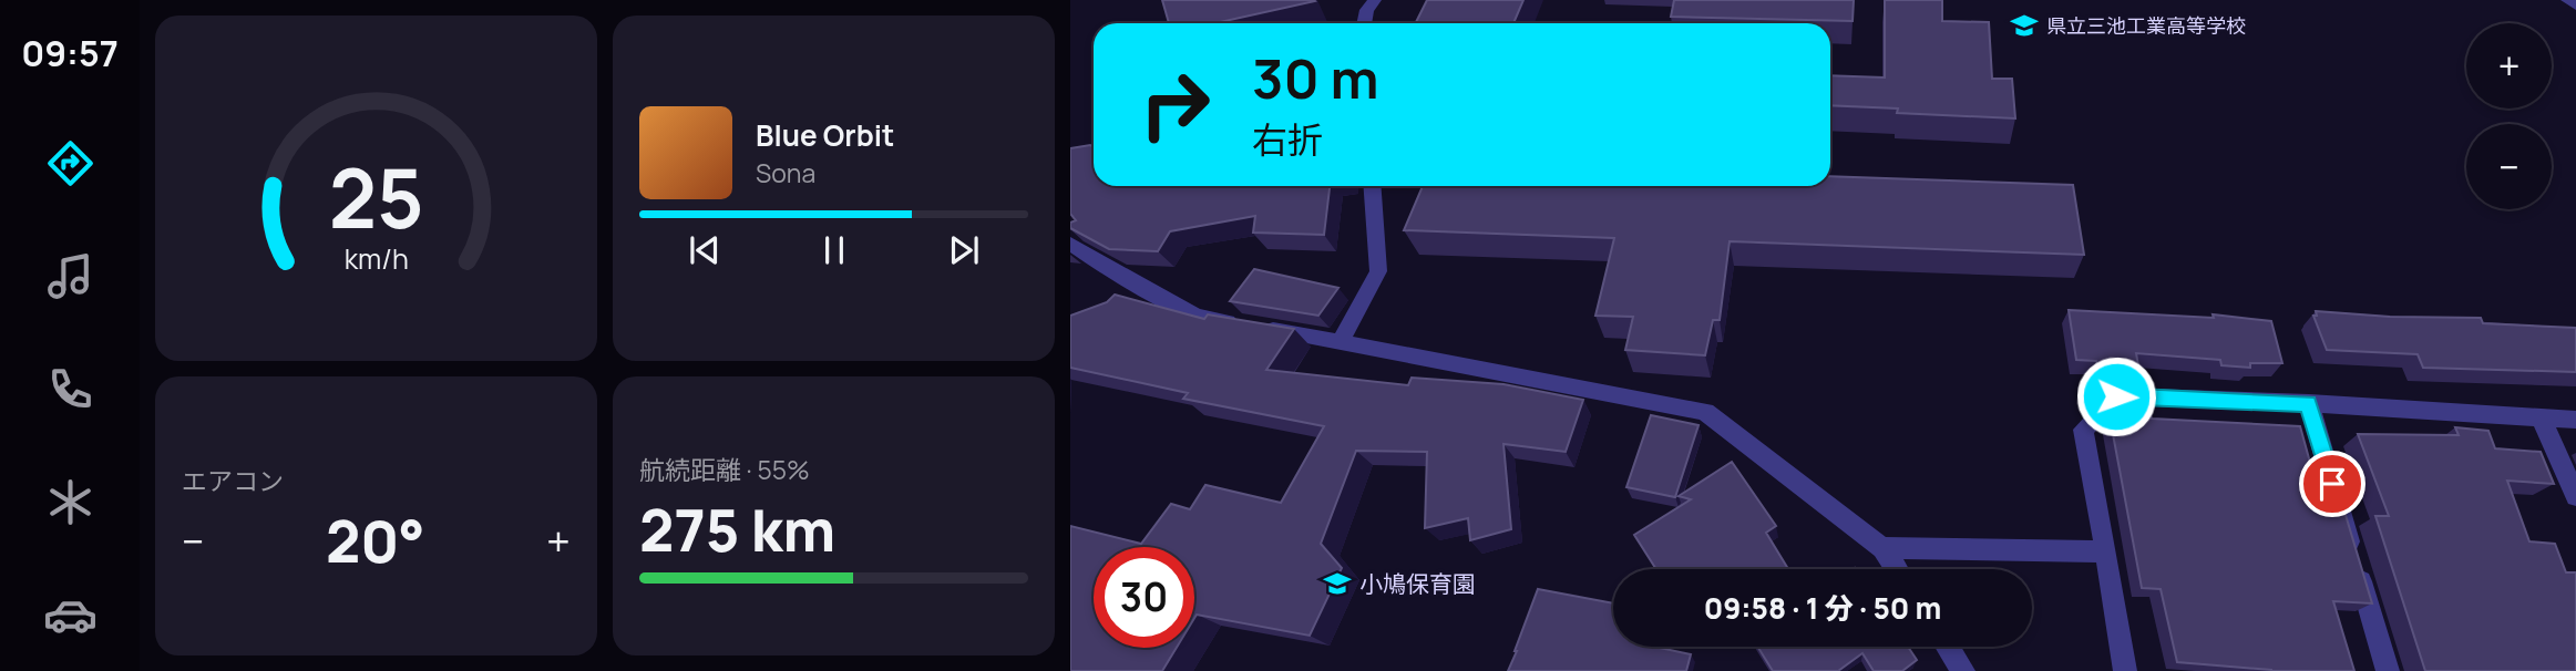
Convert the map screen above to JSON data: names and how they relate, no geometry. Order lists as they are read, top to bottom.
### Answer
{
  "places": {
    "school or university": ["県立三池工業高等学校", "小鳩保育園"]
  },
  "page": {
    "tabs": "09:57",
    "map_buttons": ["+", "−"],
    "turn": ["30 m", "右折"],
    "song": ["Blue Orbit", "Sona"],
    "tile": [
      "エアコン",
      ["航続距離 · 55%", "275 km"]
    ],
    "heat": ["−", "20°", "+"],
    "limit": "30",
    "trip": "09:58 · 1 分 · 50 m",
    "gauge": ["25", "km/h"]
  }
}
